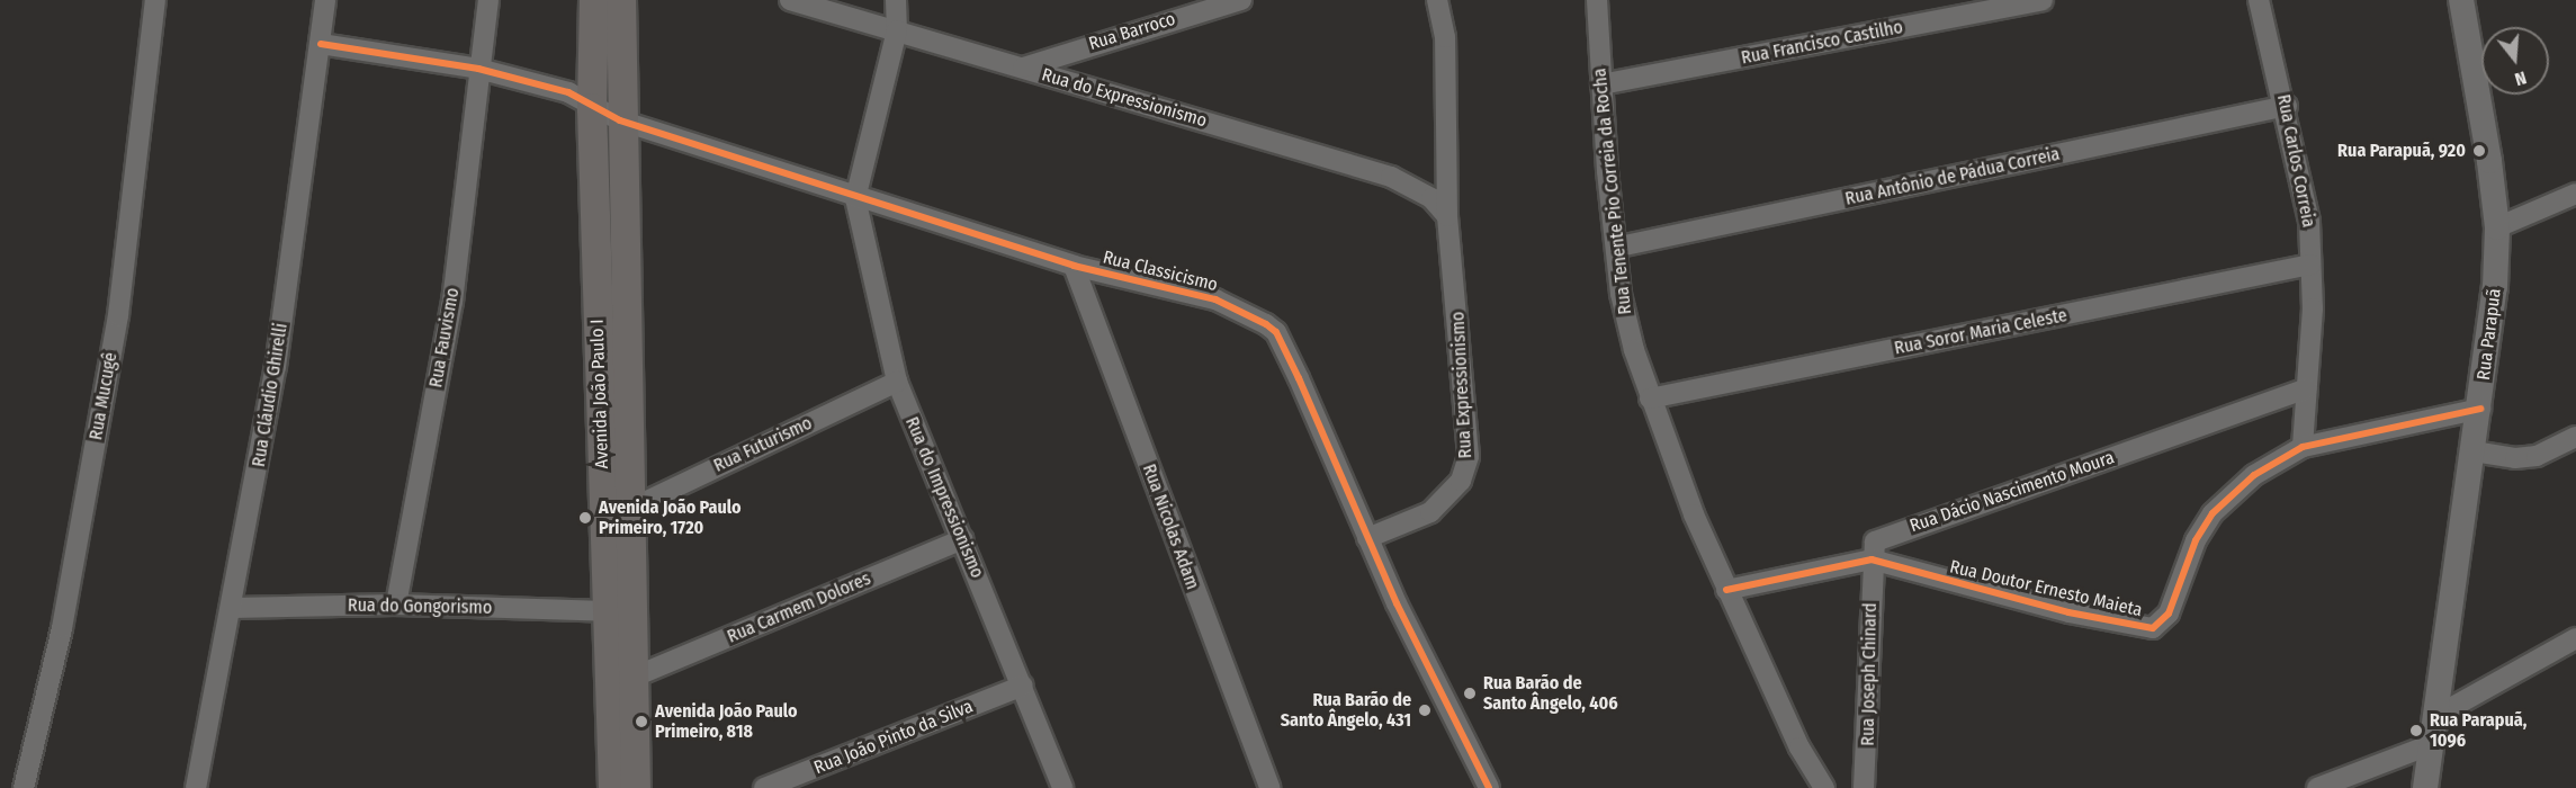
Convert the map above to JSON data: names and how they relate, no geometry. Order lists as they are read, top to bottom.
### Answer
{
  "streets": {
    "main road": ["Avenida João Paulo I"],
    "street": [
      "Rua Barroco",
      "Rua Francisco Castilho",
      "Rua do Expressionismo",
      "Rua Carlos Correia",
      "Rua Antônio de Pádua Correia",
      "Rua Tenente Pio Correia da Rocha",
      "Rua Classicismo",
      "Rua Soror Maria Celeste",
      "Rua Parapuã",
      "Rua Fauvismo",
      "Rua Expressionismo",
      "Rua Cláudio Ghirelli",
      "Rua Mucugê",
      "Rua Futurismo",
      "Rua Dácio Nascimento Moura",
      "Rua do Impressionismo",
      "Rua Nicolas Adam",
      "Rua Doutor Ernesto Maieta",
      "Rua do Gongorismo",
      "Rua Carmem Dolores",
      "Rua Joseph Chinard",
      "Rua João Pinto da Silva"
    ]
  },
  "crossings": [
    ["Rua Barroco", "Rua do Expressionismo"],
    ["Rua Francisco Castilho", "Rua Tenente Pio Correia da Rocha"],
    ["Rua do Expressionismo", "Rua Expressionismo"],
    ["Rua Carlos Correia", "Rua Antônio de Pádua Correia"],
    ["Rua Carlos Correia", "Rua Soror Maria Celeste"],
    ["Rua Carlos Correia", "Rua Dácio Nascimento Moura"],
    ["Rua Carlos Correia", "Rua Doutor Ernesto Maieta"],
    ["Rua Antônio de Pádua Correia", "Rua Tenente Pio Correia da Rocha"],
    ["Rua Tenente Pio Correia da Rocha", "Rua Soror Maria Celeste"],
    ["Rua Classicismo", "Rua Fauvismo"],
    ["Rua Classicismo", "Rua Expressionismo"],
    ["Rua Classicismo", "Avenida João Paulo I"],
    ["Rua Classicismo", "Rua Cláudio Ghirelli"],
    ["Rua Classicismo", "Rua do Impressionismo"],
    ["Rua Classicismo", "Rua Nicolas Adam"],
    ["Rua Parapuã", "Rua Doutor Ernesto Maieta"],
    ["Rua Fauvismo", "Rua do Gongorismo"],
    ["Avenida João Paulo I", "Rua Futurismo"],
    ["Avenida João Paulo I", "Rua do Gongorismo"],
    ["Avenida João Paulo I", "Rua Carmem Dolores"],
    ["Rua Cláudio Ghirelli", "Rua do Gongorismo"],
    ["Rua Futurismo", "Rua do Impressionismo"],
    ["Rua Dácio Nascimento Moura", "Rua Doutor Ernesto Maieta"],
    ["Rua Dácio Nascimento Moura", "Rua Joseph Chinard"],
    ["Rua do Impressionismo", "Rua Carmem Dolores"],
    ["Rua do Impressionismo", "Rua João Pinto da Silva"],
    ["Rua Doutor Ernesto Maieta", "Rua Joseph Chinard"]
  ],
  "places": [
    "Rua Parapuã, 920",
    "Avenida João Paulo Primeiro, 1720",
    "Rua Barão de Santo Ângelo, 406",
    "Rua Barão de Santo Ângelo, 431",
    "Avenida João Paulo Primeiro, 818",
    "Rua Parapuã, 1096"
  ],
  "north": "bottom"
}
